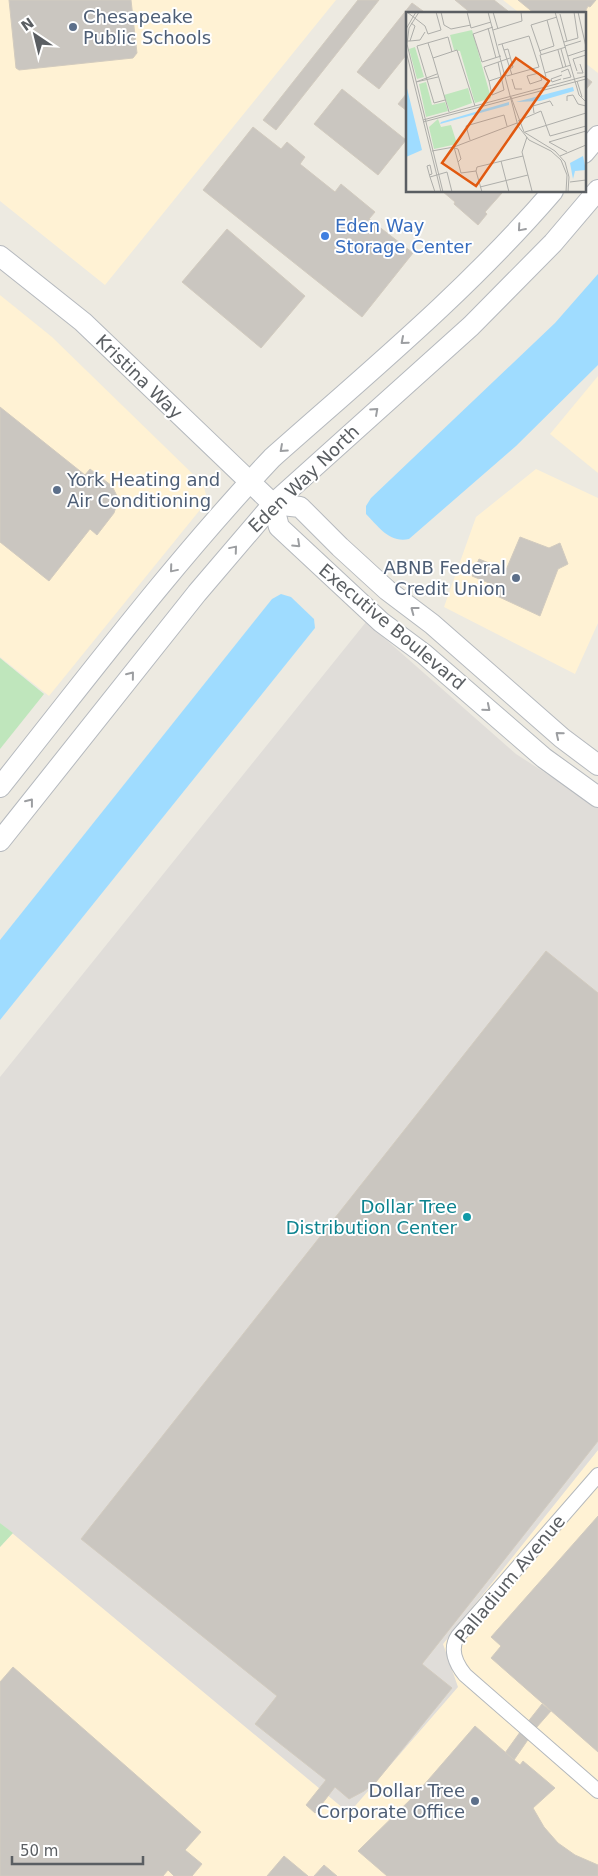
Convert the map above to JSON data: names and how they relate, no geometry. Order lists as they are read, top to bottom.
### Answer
{
  "streets": {
    "street": [
      "Kristina Way",
      "Eden Way North",
      "Executive Boulevard",
      "Palladium Avenue"
    ]
  },
  "crossings": [
    ["Kristina Way", "Eden Way North"],
    ["Kristina Way", "Executive Boulevard"],
    ["Eden Way North", "Executive Boulevard"]
  ],
  "places": [
    "Chesapeake Public Schools",
    "Eden Way Storage Center",
    "York Heating and Air Conditioning",
    "ABNB Federal Credit Union",
    "Dollar Tree Distribution Center",
    "Dollar Tree Corporate Office"
  ],
  "scale_bar": "50 m",
  "north": "top left"
}
